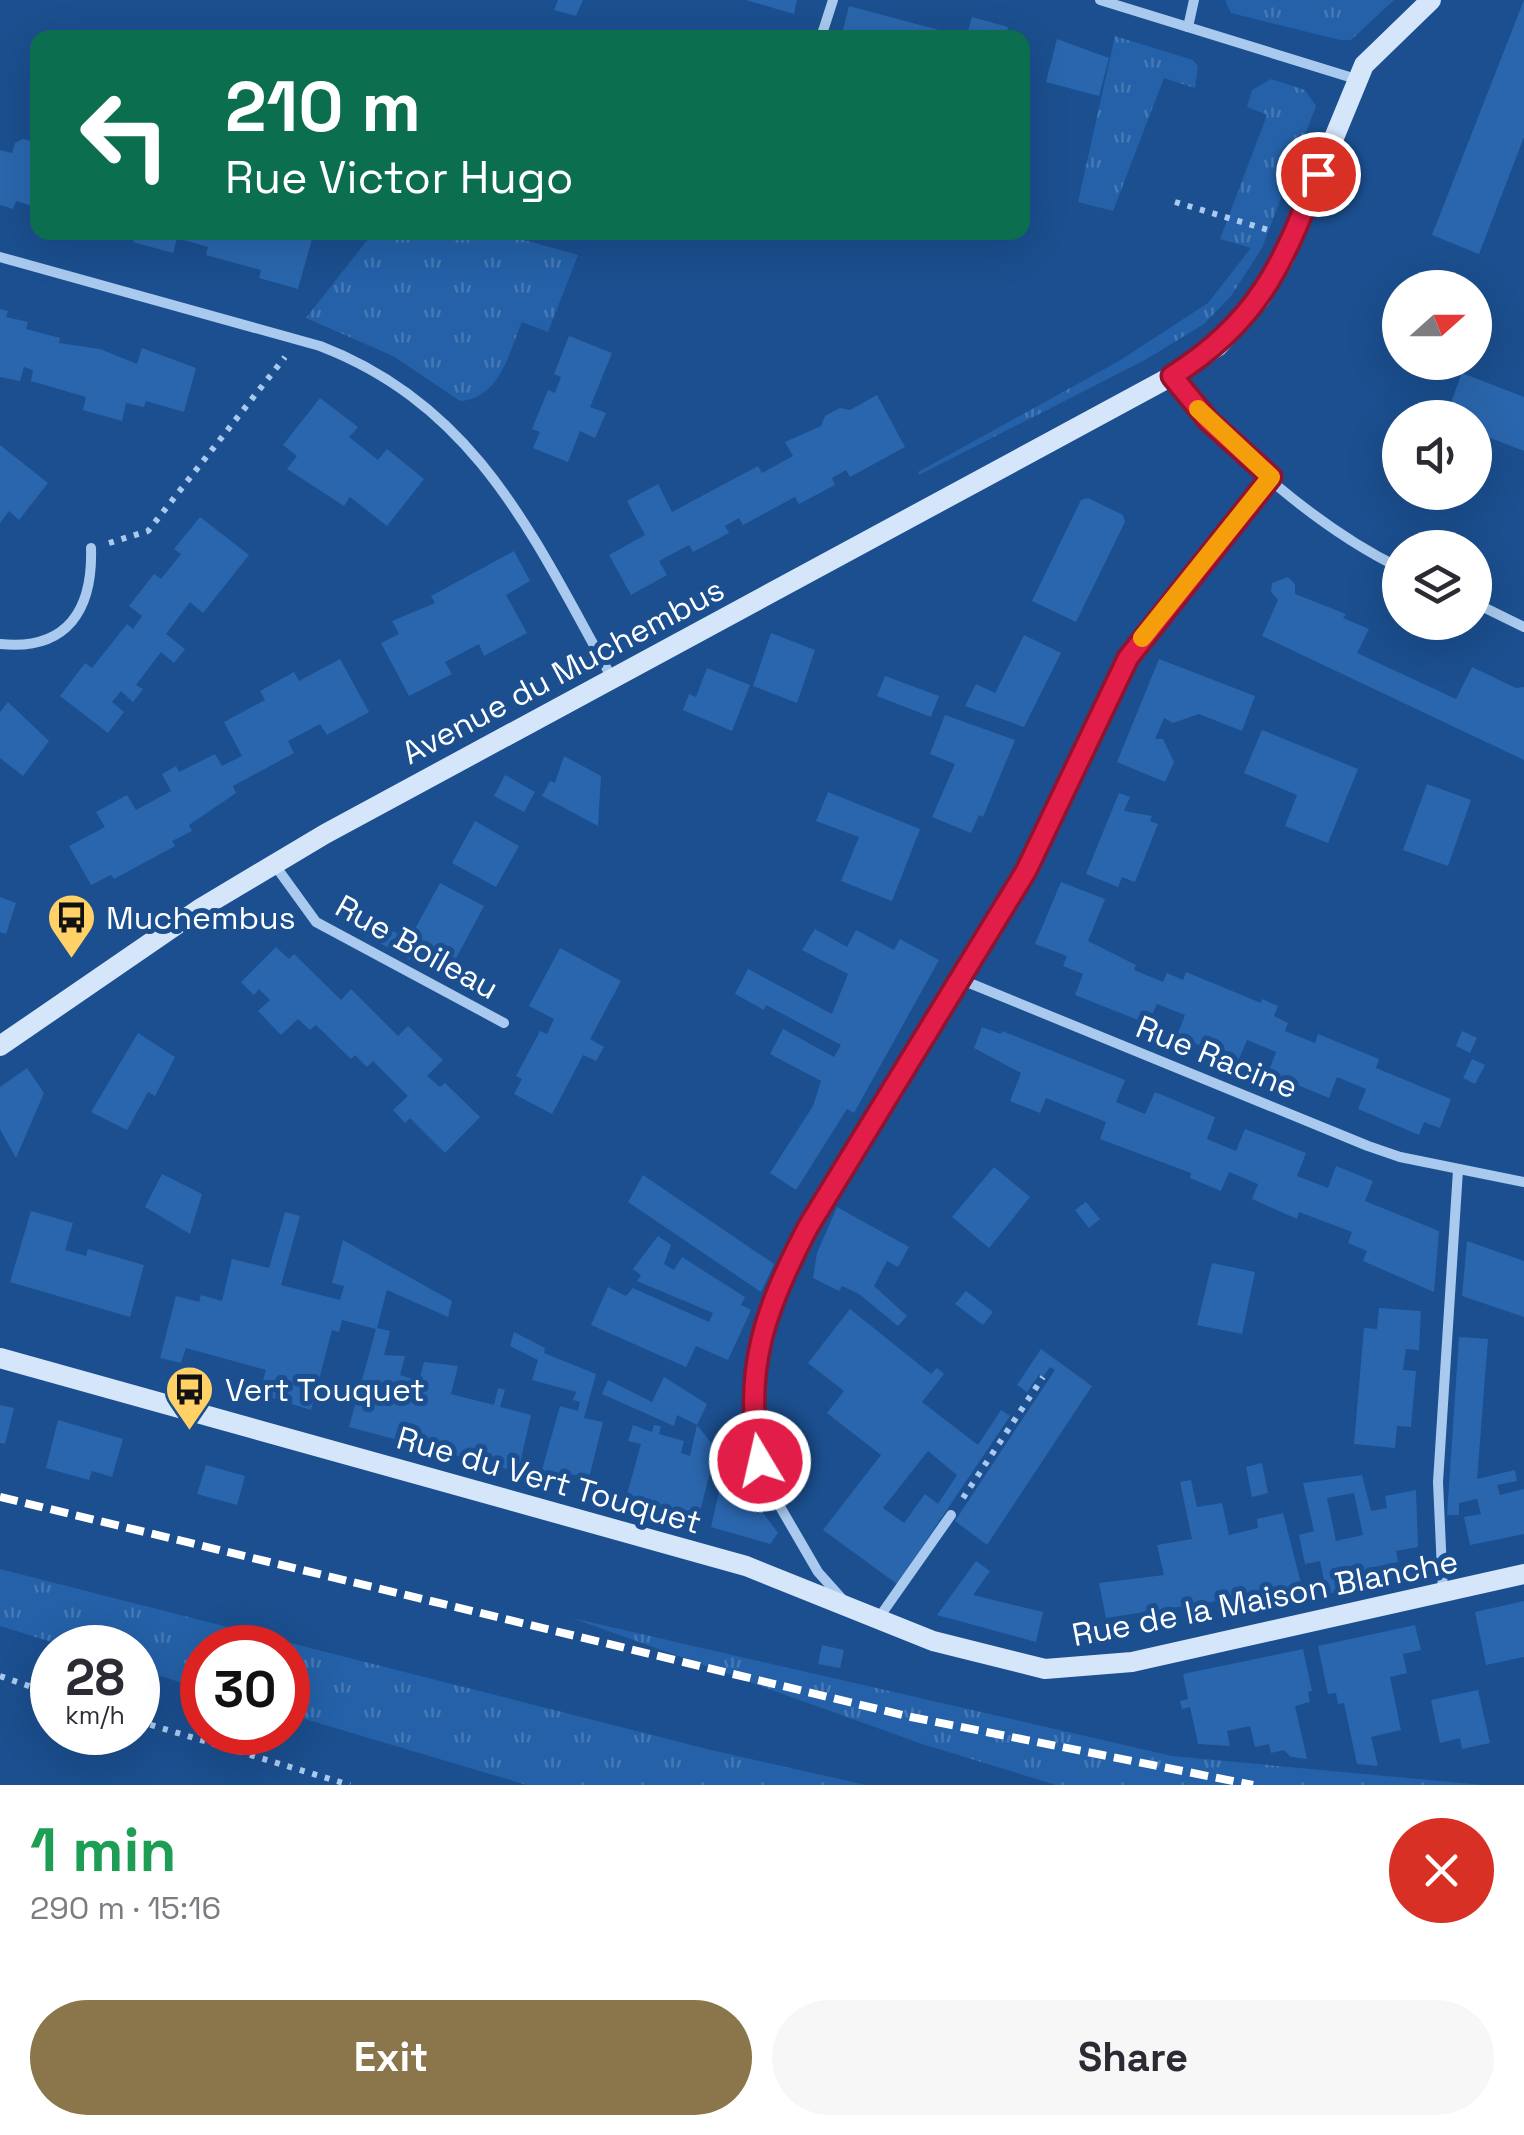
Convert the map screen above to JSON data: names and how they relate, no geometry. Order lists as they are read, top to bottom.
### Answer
{
  "streets": {
    "street": [
      "Avenue du Muchembus",
      "Rue Boileau",
      "Rue Racine",
      "Rue du Vert Touquet",
      "Rue de la Maison Blanche"
    ]
  },
  "crossings": [
    ["Avenue du Muchembus", "Rue Boileau"],
    ["Rue du Vert Touquet", "Rue de la Maison Blanche"]
  ],
  "places": {
    "bus stop": ["Muchembus", "Vert Touquet"]
  },
  "north": "right",
  "page": {
    "turn": ["210 m", "Rue Victor Hugo"],
    "speed": "28 km/h",
    "limit": "30",
    "heading": ["1 min", "290 m · 15:16"],
    "buttons": ["Exit", "Share"]
  }
}
